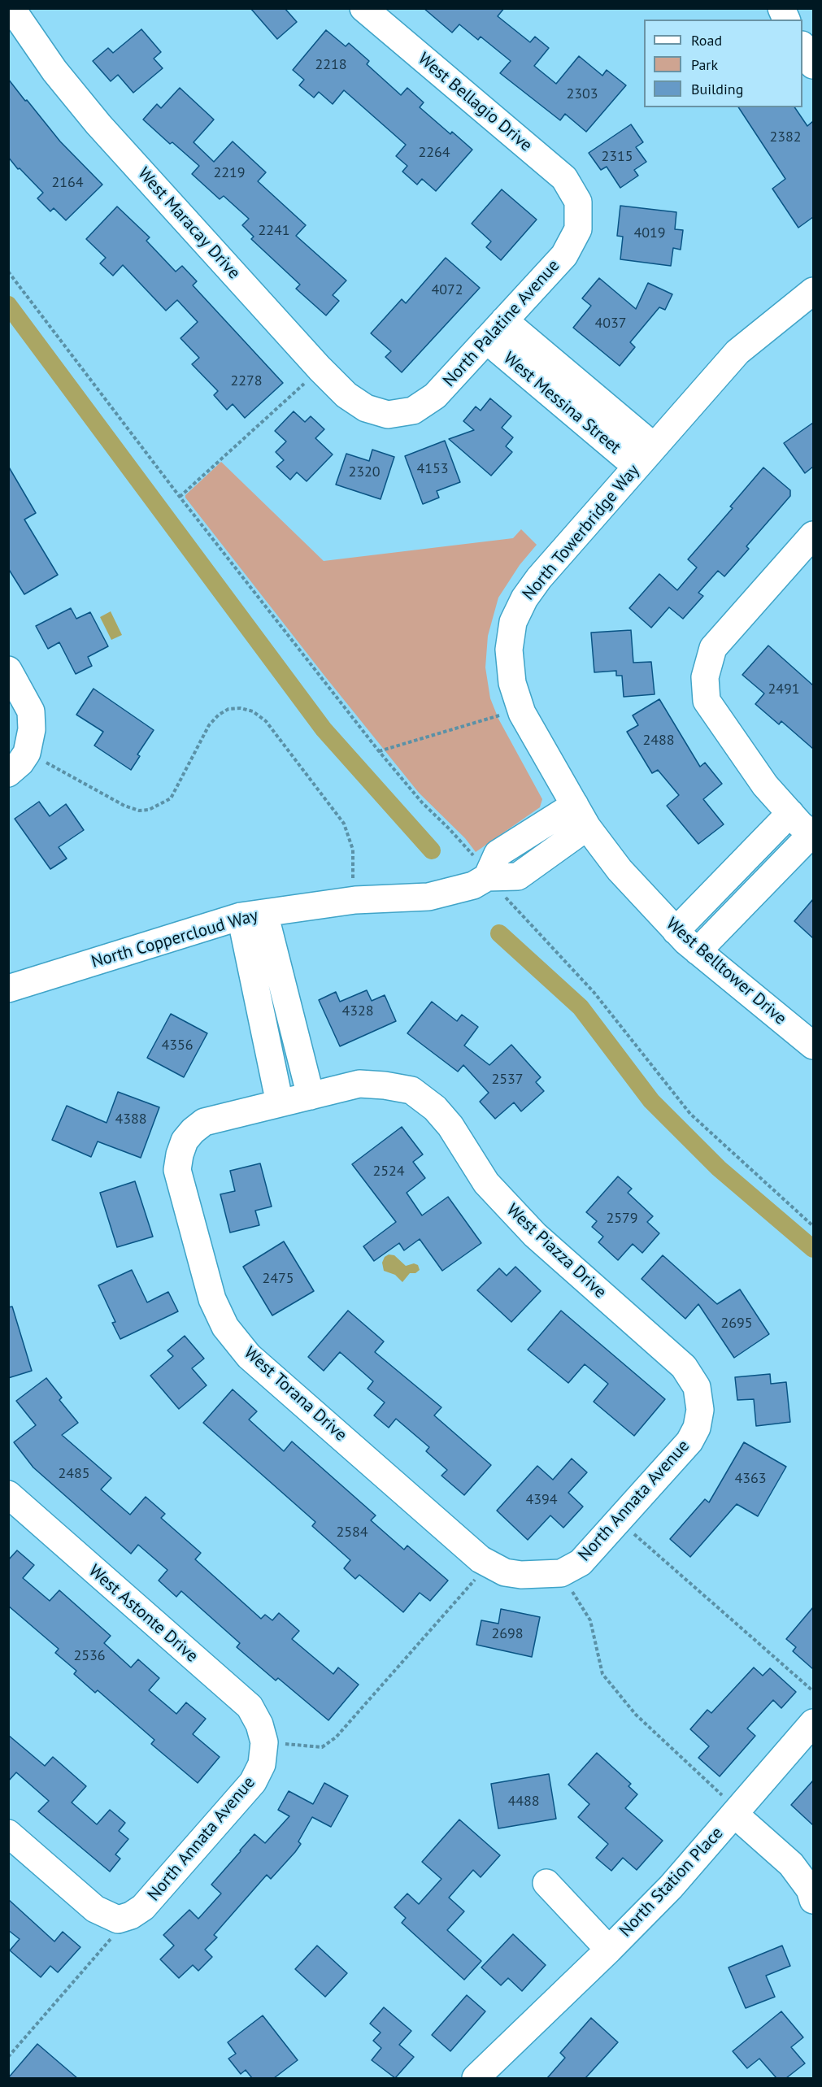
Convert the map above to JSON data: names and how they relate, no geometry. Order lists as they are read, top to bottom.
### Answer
{
  "streets": {
    "street": [
      "West Bellagio Drive",
      "West Maracay Drive",
      "North Palatine Avenue",
      "West Messina Street",
      "North Towerbridge Way",
      "North Coppercloud Way",
      "West Belltower Drive",
      "West Piazza Drive",
      "West Torana Drive",
      "North Annata Avenue",
      "West Astonte Drive",
      "North Station Place"
    ]
  },
  "crossings": [
    ["West Bellagio Drive", "North Palatine Avenue"],
    ["West Maracay Drive", "North Palatine Avenue"],
    ["North Palatine Avenue", "West Messina Street"],
    ["West Messina Street", "North Towerbridge Way"],
    ["North Towerbridge Way", "West Belltower Drive"],
    ["West Piazza Drive", "North Annata Avenue"],
    ["West Torana Drive", "North Annata Avenue"],
    ["North Annata Avenue", "West Astonte Drive"]
  ],
  "house_numbers": [
    "2218",
    "2303",
    "2382",
    "2264",
    "2315",
    "2219",
    "2164",
    "2241",
    "4019",
    "4072",
    "4037",
    "2278",
    "4153",
    "2320",
    "2491",
    "2488",
    "4328",
    "4356",
    "2537",
    "4388",
    "2524",
    "2579",
    "2475",
    "2695",
    "2485",
    "4363",
    "4394",
    "2584",
    "2698",
    "2536",
    "4488"
  ],
  "legend": ["Road", "Park", "Building"]
}
